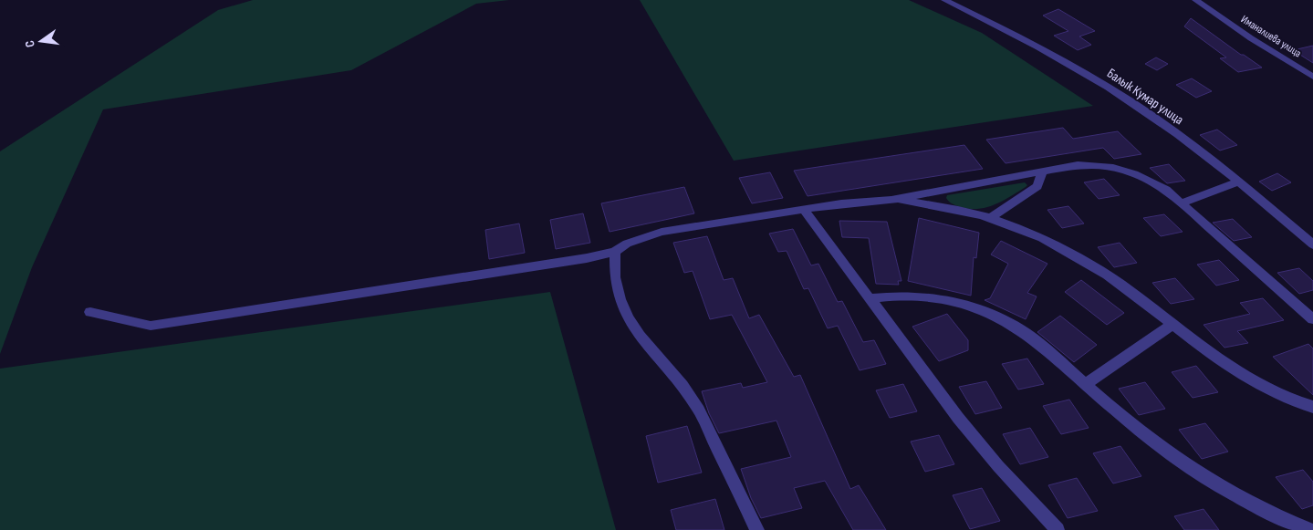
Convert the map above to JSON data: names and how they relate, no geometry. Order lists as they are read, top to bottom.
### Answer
{
  "streets": {
    "street": ["Иманалиева улица", "Балык Кумар улица"]
  },
  "north": "left"
}
